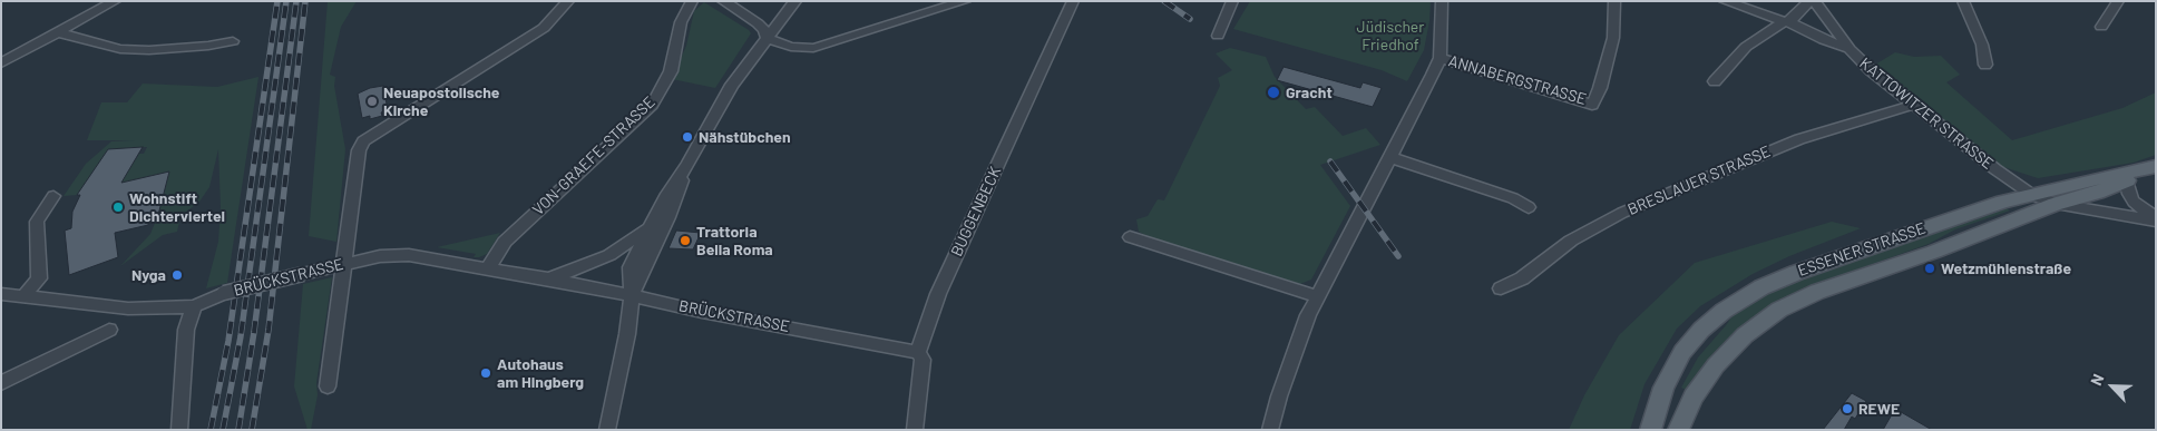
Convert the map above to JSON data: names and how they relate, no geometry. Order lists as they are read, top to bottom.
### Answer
{
  "streets": {
    "main road": ["ESSENER STRASSE"],
    "street": [
      "ANNABERGSTRASSE",
      "KATTOWITZER STRASSE",
      "VON-GRAEFE-STRASSE",
      "BRESLAUER STRASSE",
      "BUGGENBECK",
      "BRÜCKSTRASSE"
    ]
  },
  "crossings": [
    ["KATTOWITZER STRASSE", "BRESLAUER STRASSE"],
    ["KATTOWITZER STRASSE", "ESSENER STRASSE"],
    ["VON-GRAEFE-STRASSE", "BRÜCKSTRASSE"],
    ["BUGGENBECK", "BRÜCKSTRASSE"]
  ],
  "parks": ["Jüdischer Friedhof"],
  "places": [
    "Gracht",
    "Neuapostolische Kirche",
    "Nähstübchen",
    "Wohnstift Dichterviertel",
    "Trattoria Bella Roma",
    "Wetzmühlenstraße",
    "Nyga",
    "Autohaus am Hingberg",
    "REWE"
  ],
  "north": "top left"
}
